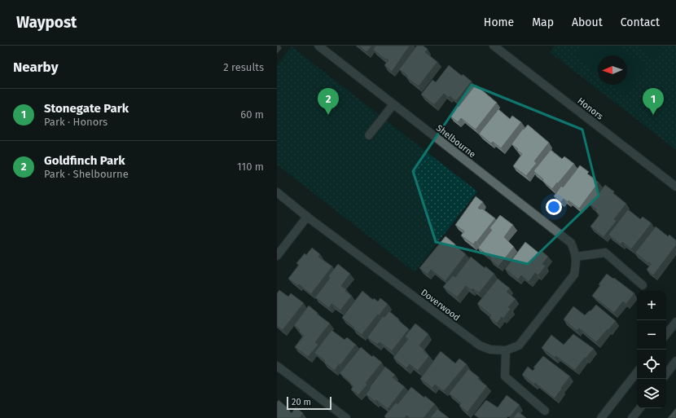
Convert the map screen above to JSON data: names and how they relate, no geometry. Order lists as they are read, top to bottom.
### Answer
{
  "streets": {
    "street": ["Honors", "Shelbourne", "Doverwood"]
  },
  "crossings": [
    ["Shelbourne", "Doverwood"]
  ],
  "scale_bar": "20 m",
  "north": "left",
  "page": {
    "header": "Waypost",
    "nav": [
      "Home",
      "Map",
      "About",
      "Contact"
    ],
    "heading": ["Nearby", "2 results"],
    "list": [
      {
        "mark": "1",
        "name": "Stonegate Park",
        "note": "Park · Honors",
        "value": "60 m"
      },
      {
        "mark": "2",
        "name": "Goldfinch Park",
        "note": "Park · Shelbourne",
        "value": "110 m"
      }
    ],
    "pins": ["1", "2"],
    "map_buttons": ["+", "−"],
    "scale": "20 m"
  }
}
